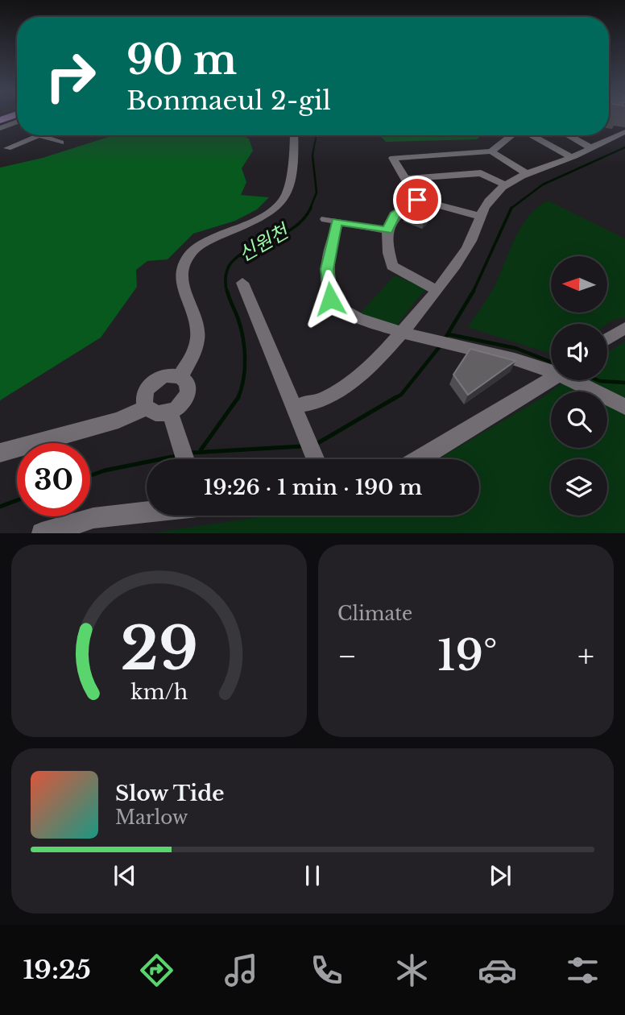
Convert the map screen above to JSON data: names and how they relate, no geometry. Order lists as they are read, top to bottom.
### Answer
{
  "water": ["신원천"],
  "north": "left",
  "page": {
    "turn": ["90 m", "Bonmaeul 2-gil"],
    "limit": "30",
    "trip": "19:26 · 1 min · 190 m",
    "tile": "Climate",
    "heat": ["−", "19°", "+"],
    "song": ["Slow Tide", "Marlow"],
    "tabs": "19:25",
    "gauge": ["29", "km/h"]
  }
}
